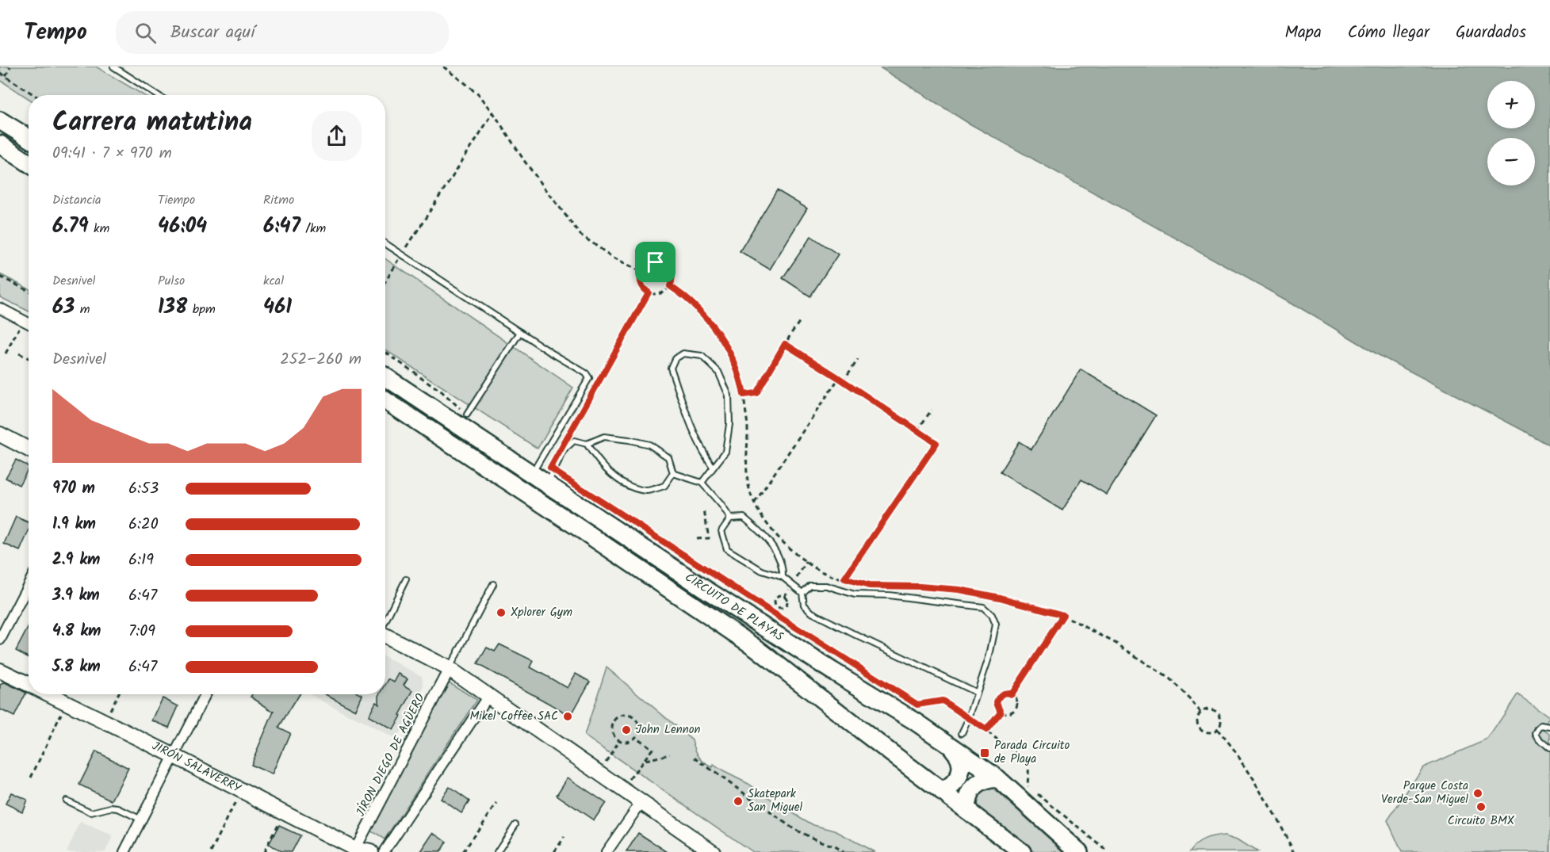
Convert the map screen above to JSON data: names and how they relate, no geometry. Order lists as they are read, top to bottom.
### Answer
{
  "streets": {
    "highway": ["CIRCUITO DE PLAYAS"],
    "main road": ["JIRÓN SALAVERRY"],
    "street": ["JÍRON DIEGO DE AGÜERO"]
  },
  "crossings": [
    ["JÍRON DIEGO DE AGÜERO", "JIRÓN SALAVERRY"]
  ],
  "places": {
    "other": [
      "Xplorer Gym",
      "Mikel Coffee SAC",
      "John Lennon",
      "Parque Costa Verde-San Miguel",
      "Skatepark San Miguel",
      "Circuito BMX"
    ],
    "transit": ["Parada Circuito de Playa"]
  },
  "page": {
    "header": "Tempo",
    "search": "Buscar aquí",
    "nav": ["Mapa", "Cómo llegar", "Guardados"],
    "map_buttons": ["+", "−"],
    "heading": ["Carrera matutina", "09:41 · 7 × 970 m"],
    "stats": [
      ["Distancia", "6.79 km"],
      ["Tiempo", "46:04"],
      ["Ritmo", "6:47 /km"],
      ["Desnivel", "63 m"],
      ["Pulso", "138 bpm"],
      ["kcal", "461"]
    ],
    "chart": ["Desnivel", "252–260 m"],
    "list": [
      {
        "name": "970 m",
        "note": "6:53"
      },
      {
        "name": "1.9 km",
        "note": "6:20"
      },
      {
        "name": "2.9 km",
        "note": "6:19"
      },
      {
        "name": "3.9 km",
        "note": "6:47"
      },
      {
        "name": "4.8 km",
        "note": "7:09"
      },
      {
        "name": "5.8 km",
        "note": "6:47"
      }
    ]
  }
}
